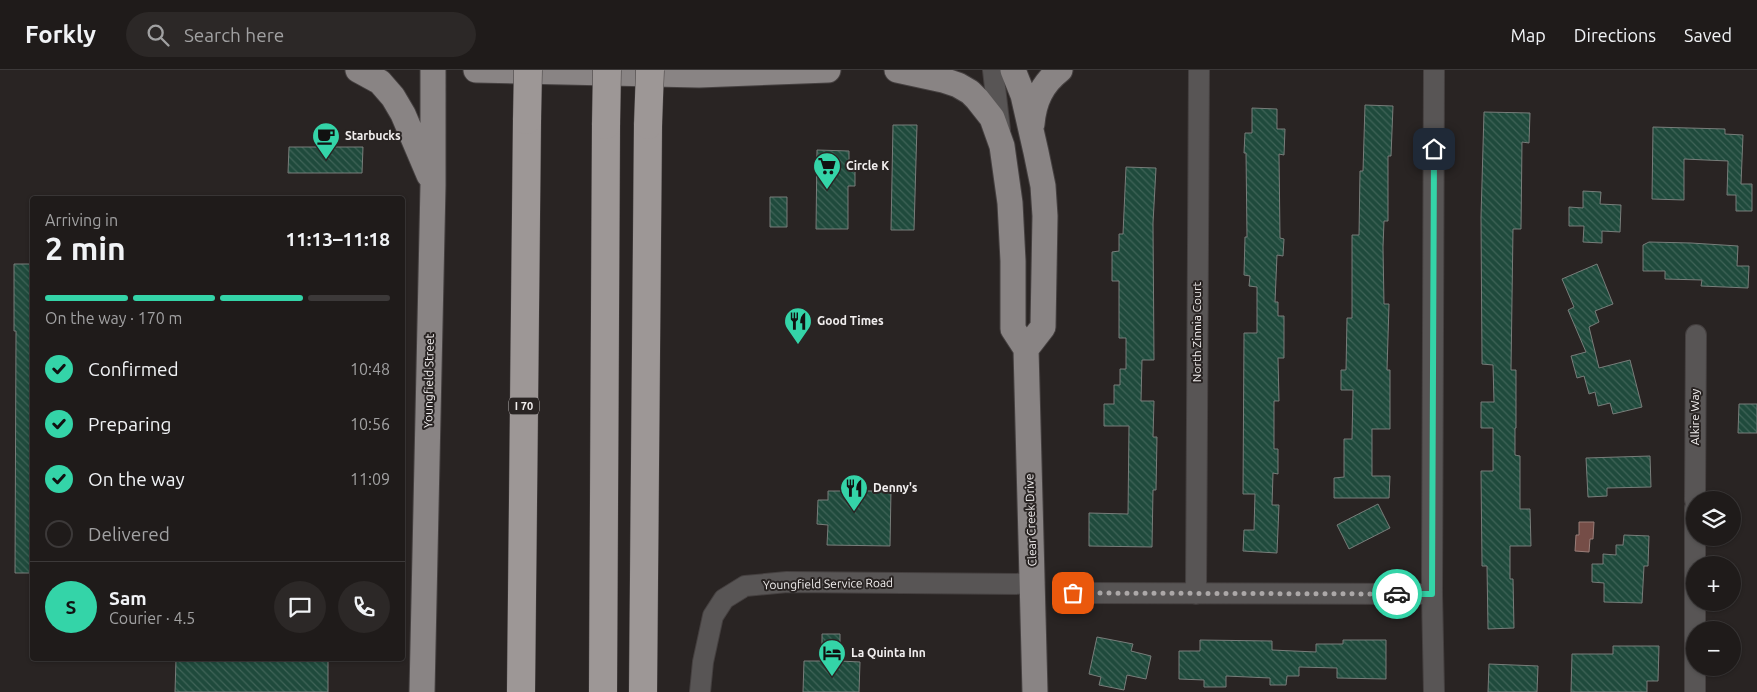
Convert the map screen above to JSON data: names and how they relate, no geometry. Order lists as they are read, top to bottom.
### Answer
{
  "streets": {
    "highway": ["I 70"],
    "main road": ["Youngfield Street", "Clear Creek Drive"],
    "street": ["North Zinnia Court", "Alkire Way", "Youngfield Service Road"]
  },
  "crossings": [
    ["Clear Creek Drive", "Youngfield Service Road"]
  ],
  "places": {
    "cafe": ["Starbucks"],
    "supermarket": ["Circle K"],
    "restaurant": ["Good Times", "Denny's"],
    "hotel": ["La Quinta Inn"]
  },
  "page": {
    "header": "Forkly",
    "search": "Search here",
    "nav": ["Map", "Directions", "Saved"],
    "heading": ["2 min", "Arriving in", "11:13–11:18"],
    "panel": ["Sam", "Courier · 4.5"],
    "bar": "On the way · 170 m",
    "list": [
      ["Confirmed", "10:48"],
      ["Preparing", "10:56"],
      ["On the way", "11:09"],
      "Delivered"
    ],
    "map_buttons": ["+", "−"],
    "round": "S"
  }
}
